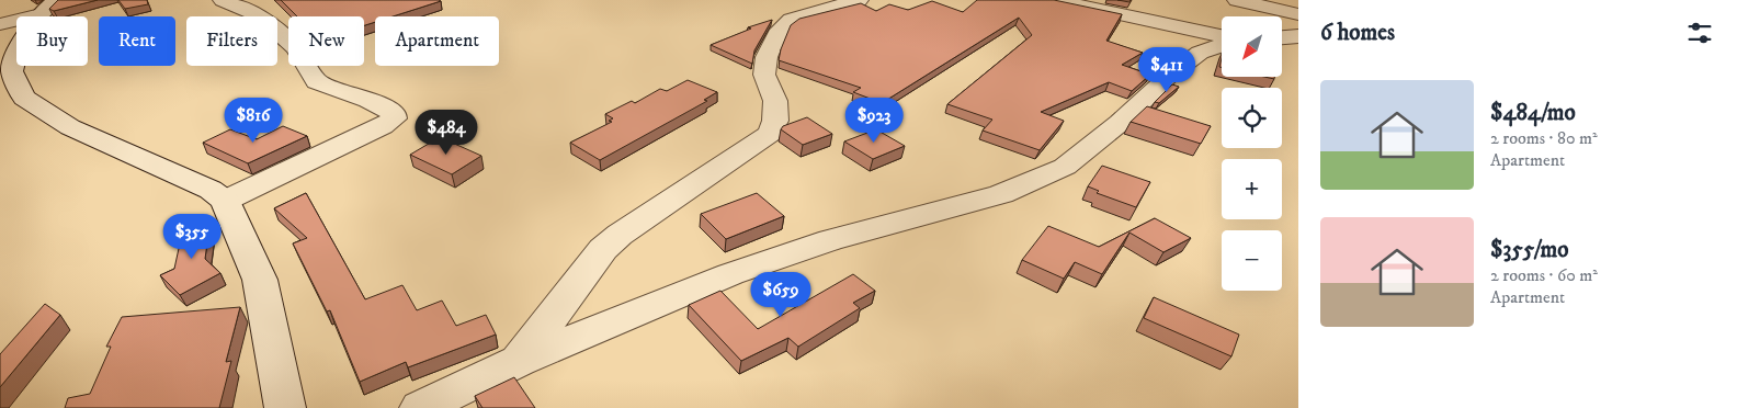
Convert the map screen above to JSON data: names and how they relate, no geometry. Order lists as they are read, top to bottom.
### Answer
{
  "north": "bottom left",
  "page": {
    "heading": "6 homes",
    "map_buttons": ["+", "−"],
    "chip": [
      "Buy",
      "Rent",
      "Filters",
      "New",
      "Apartment"
    ],
    "price": [
      "$411",
      "$816",
      "$923",
      "$484",
      "$355",
      "$659"
    ],
    "list": [
      {
        "name": "$484/mo",
        "note": "2 rooms · 80 m² · Apartment"
      },
      {
        "name": "$355/mo",
        "note": "2 rooms · 60 m² · Apartment"
      }
    ]
  }
}
